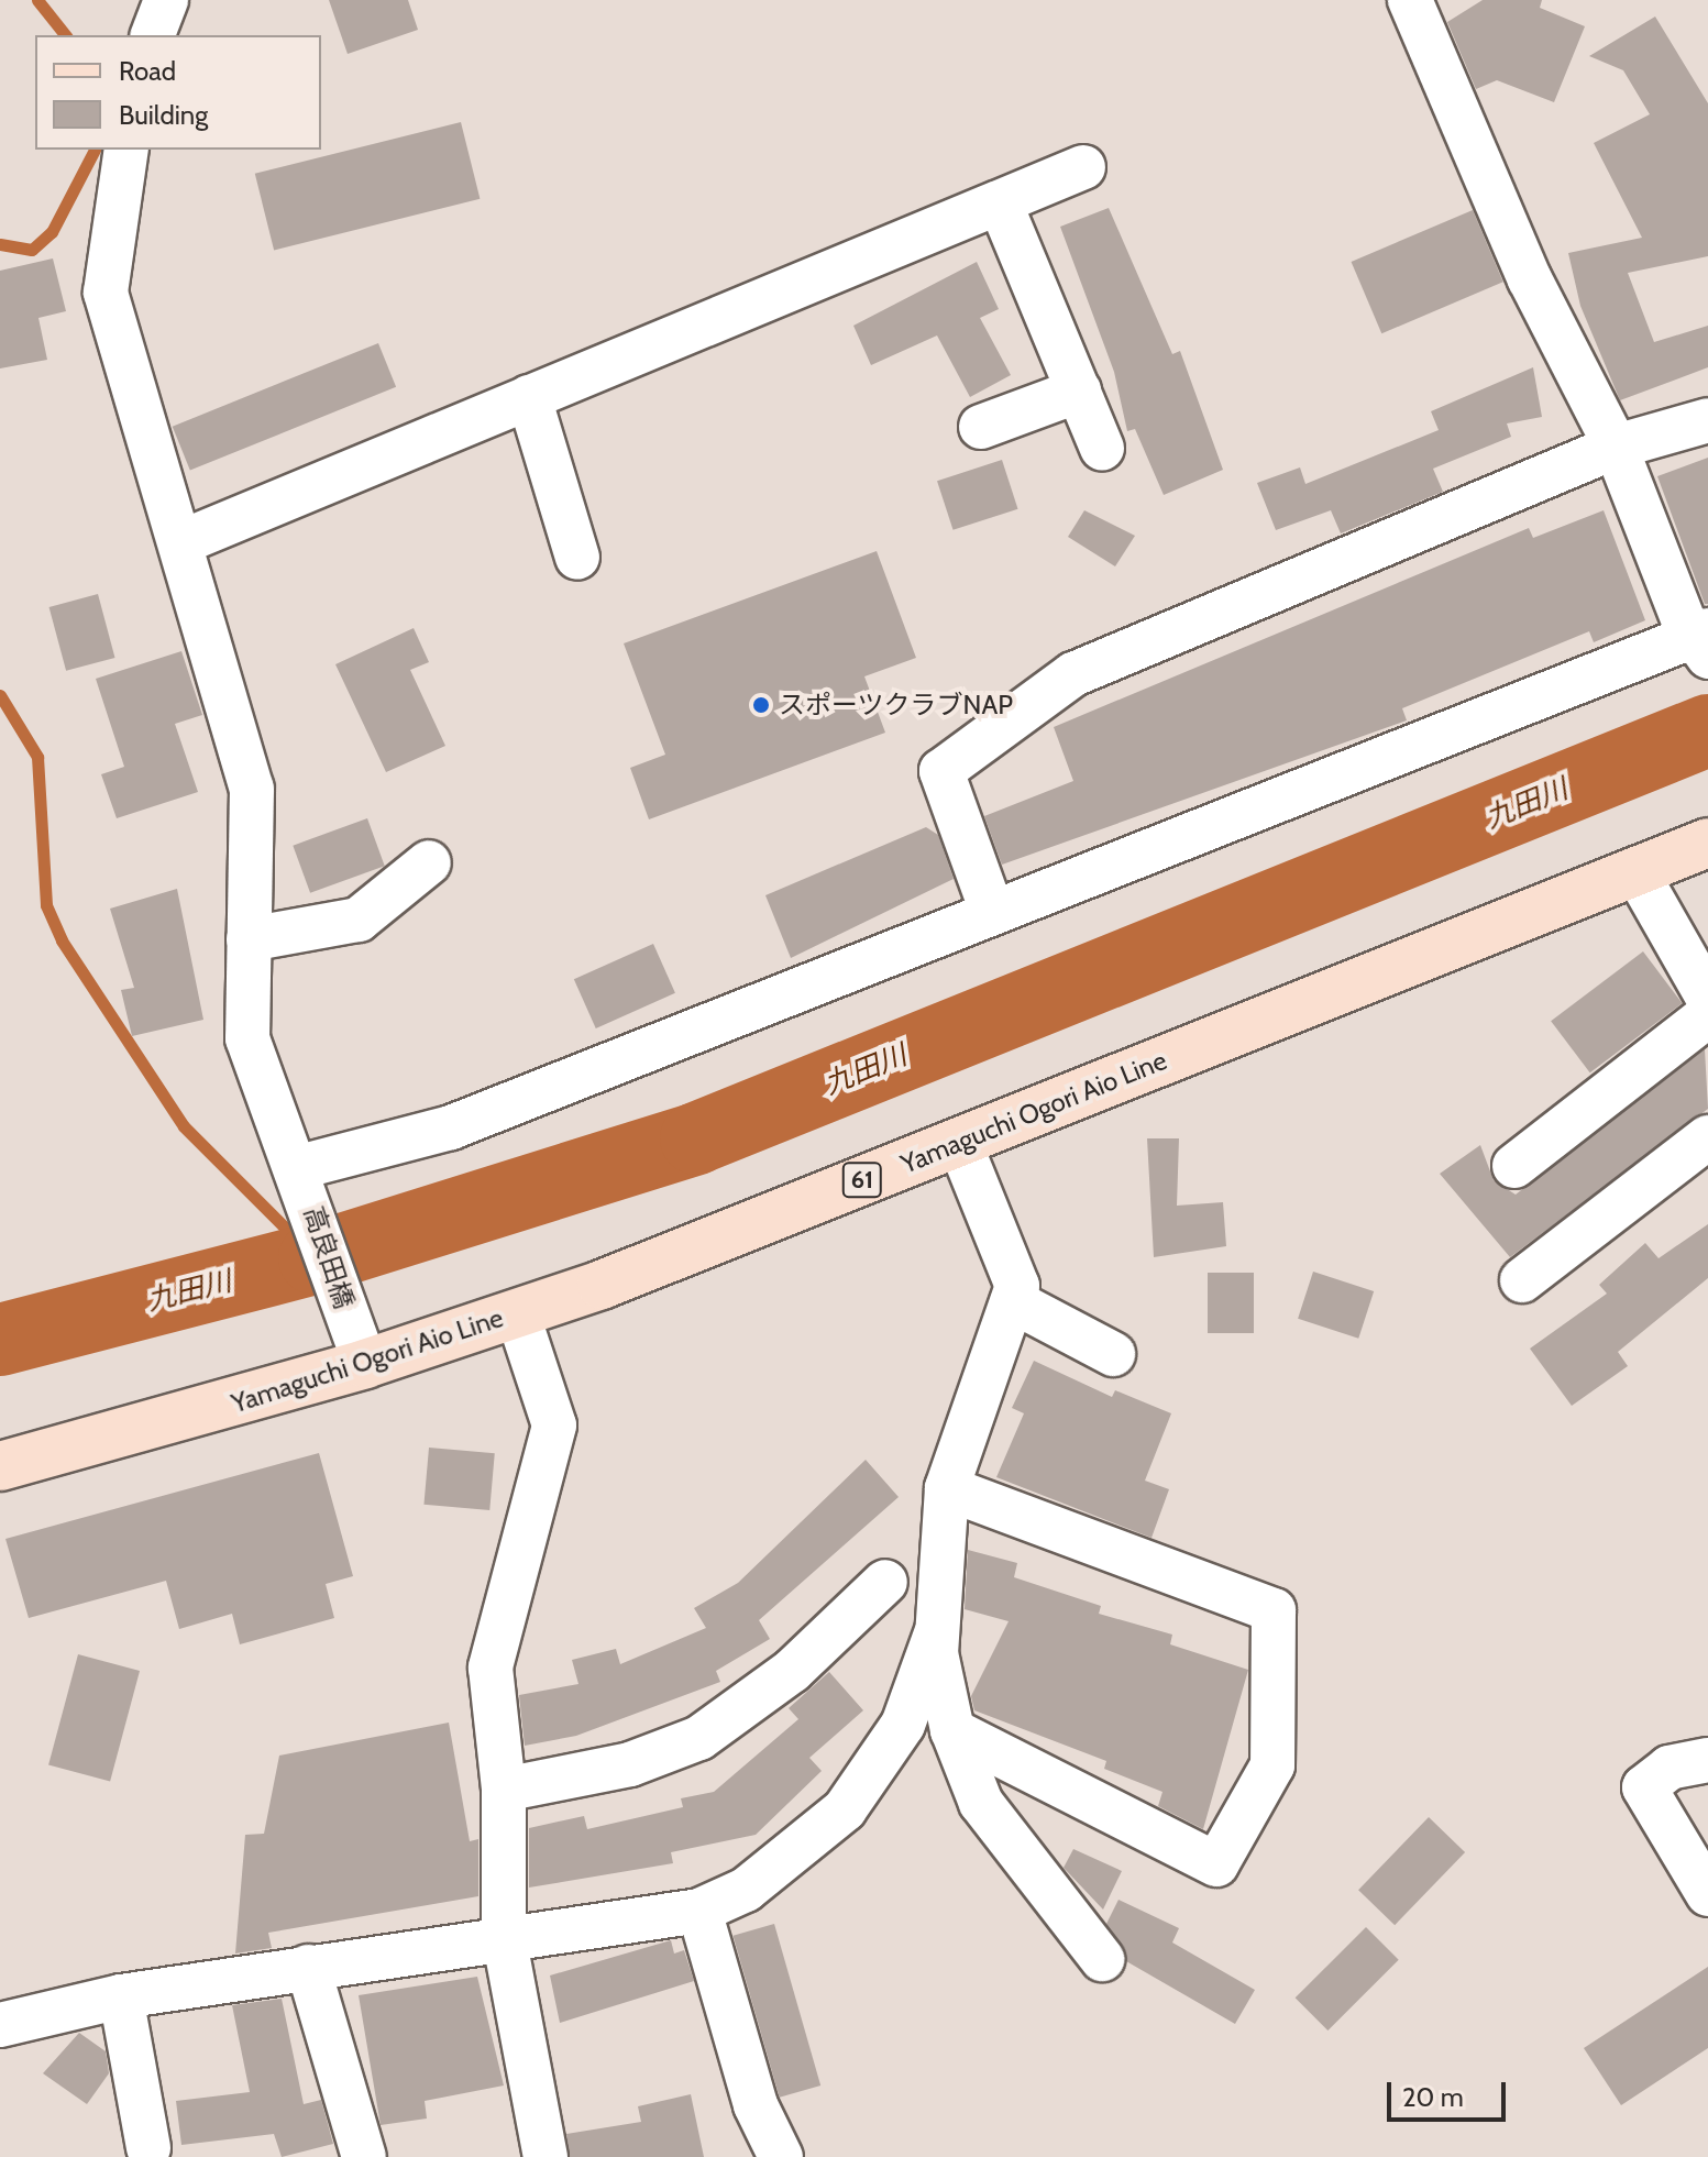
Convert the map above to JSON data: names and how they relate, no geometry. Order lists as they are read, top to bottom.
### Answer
{
  "streets": {
    "main road": ["Yamaguchi Ogori Aio Line", "61"],
    "street": ["高良田橋"]
  },
  "crossings": [
    ["Yamaguchi Ogori Aio Line", "高良田橋"]
  ],
  "water": ["九田川"],
  "places": ["スポーツクラブNAP"],
  "legend": ["Road", "Building"],
  "scale_bar": "20 m"
}
